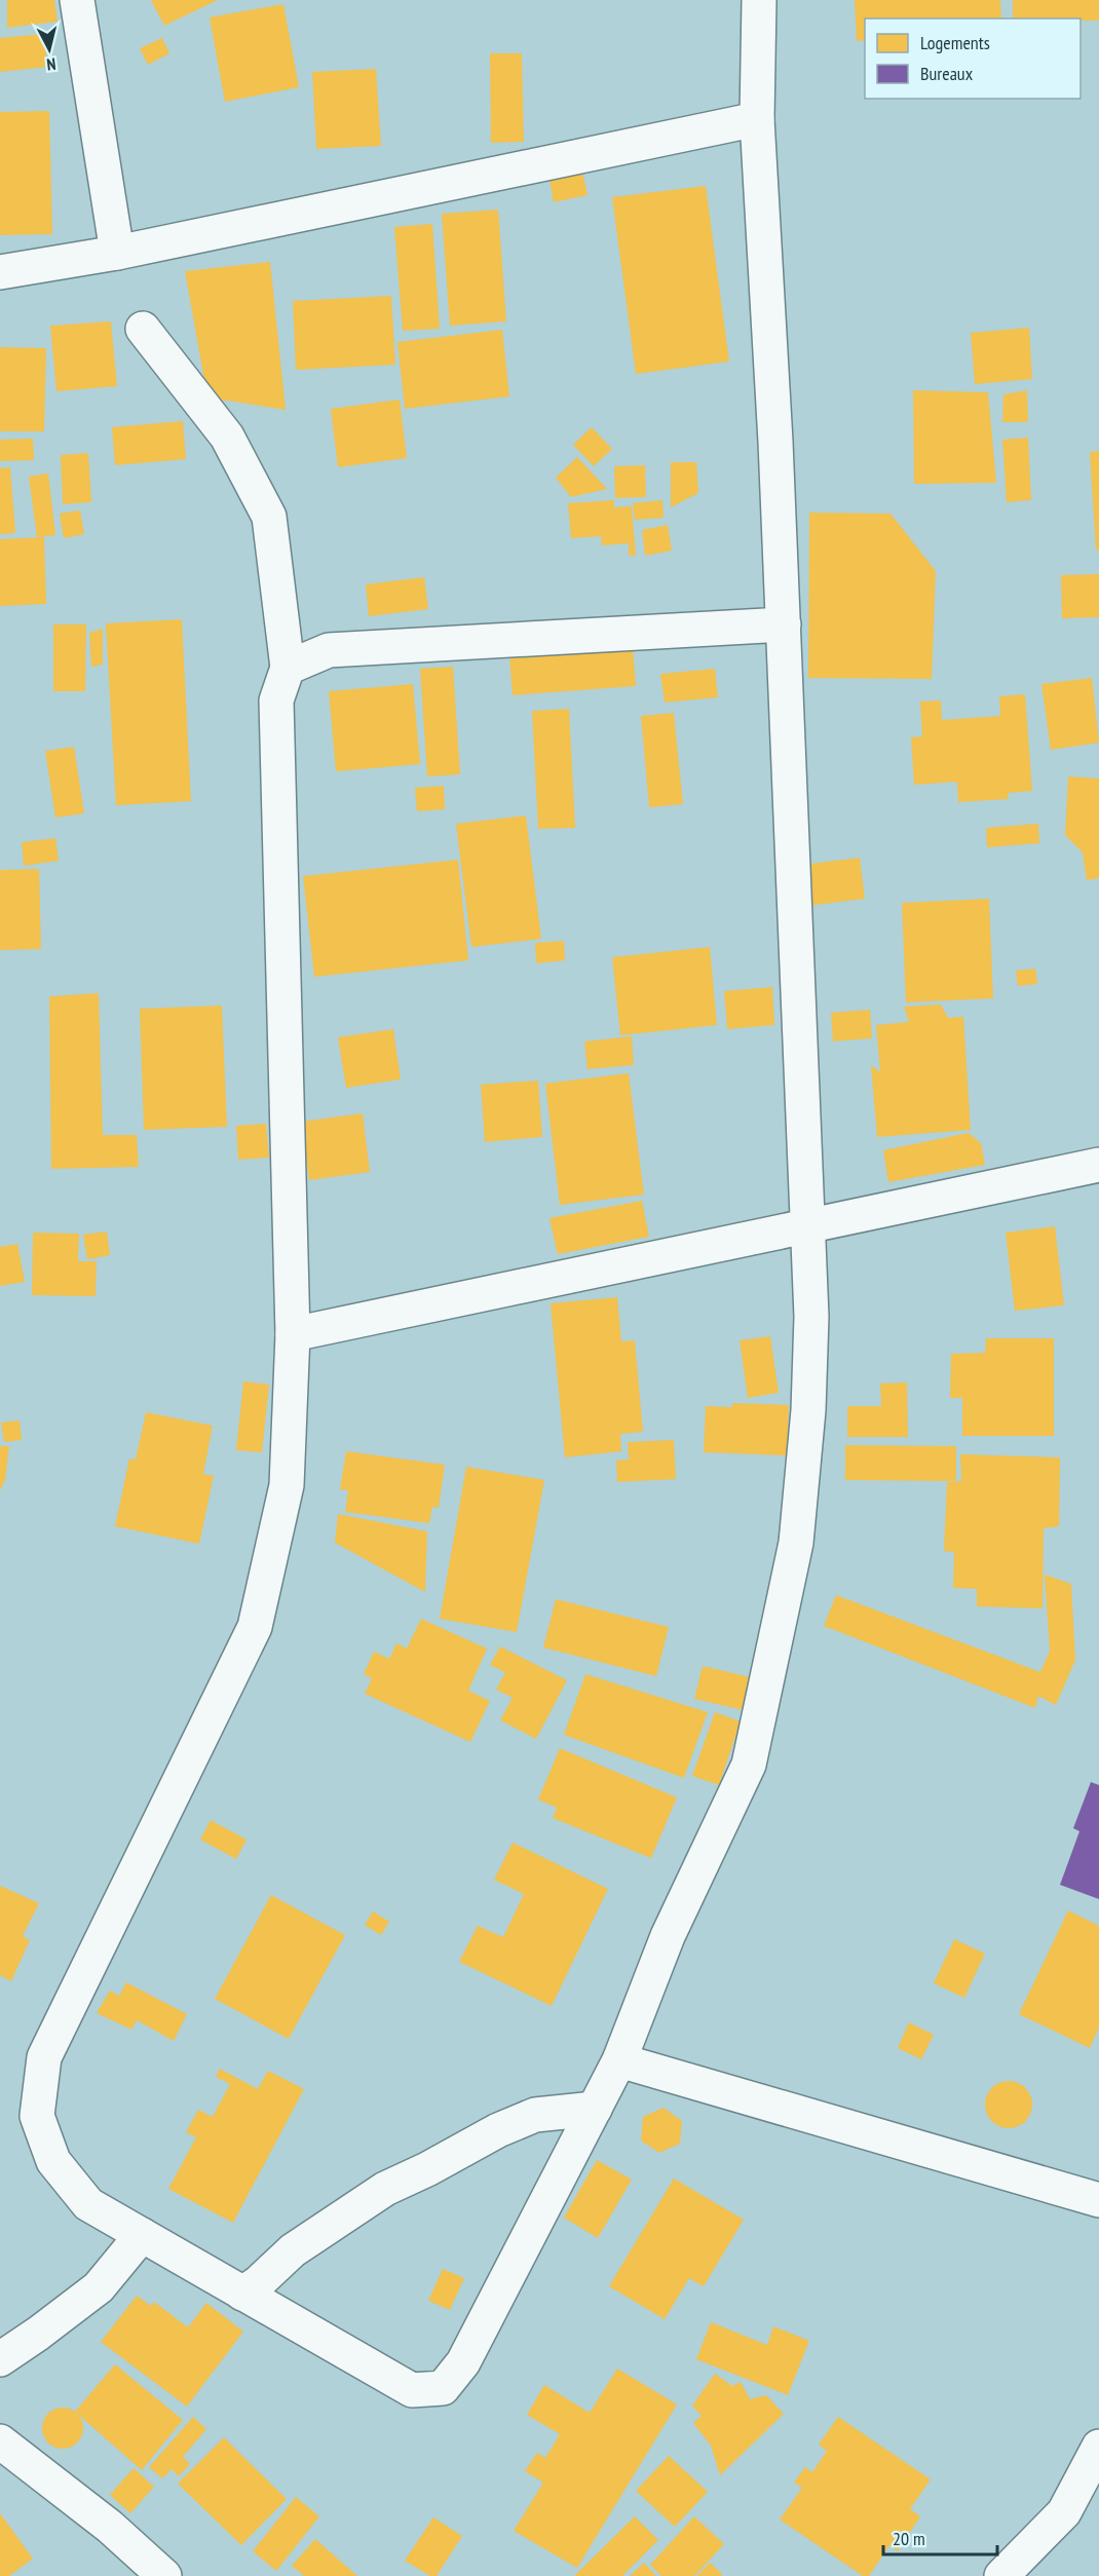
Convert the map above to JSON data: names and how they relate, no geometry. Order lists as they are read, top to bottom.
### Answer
{
  "legend": ["Logements", "Bureaux"],
  "scale_bar": "20 m",
  "north": "bottom"
}
